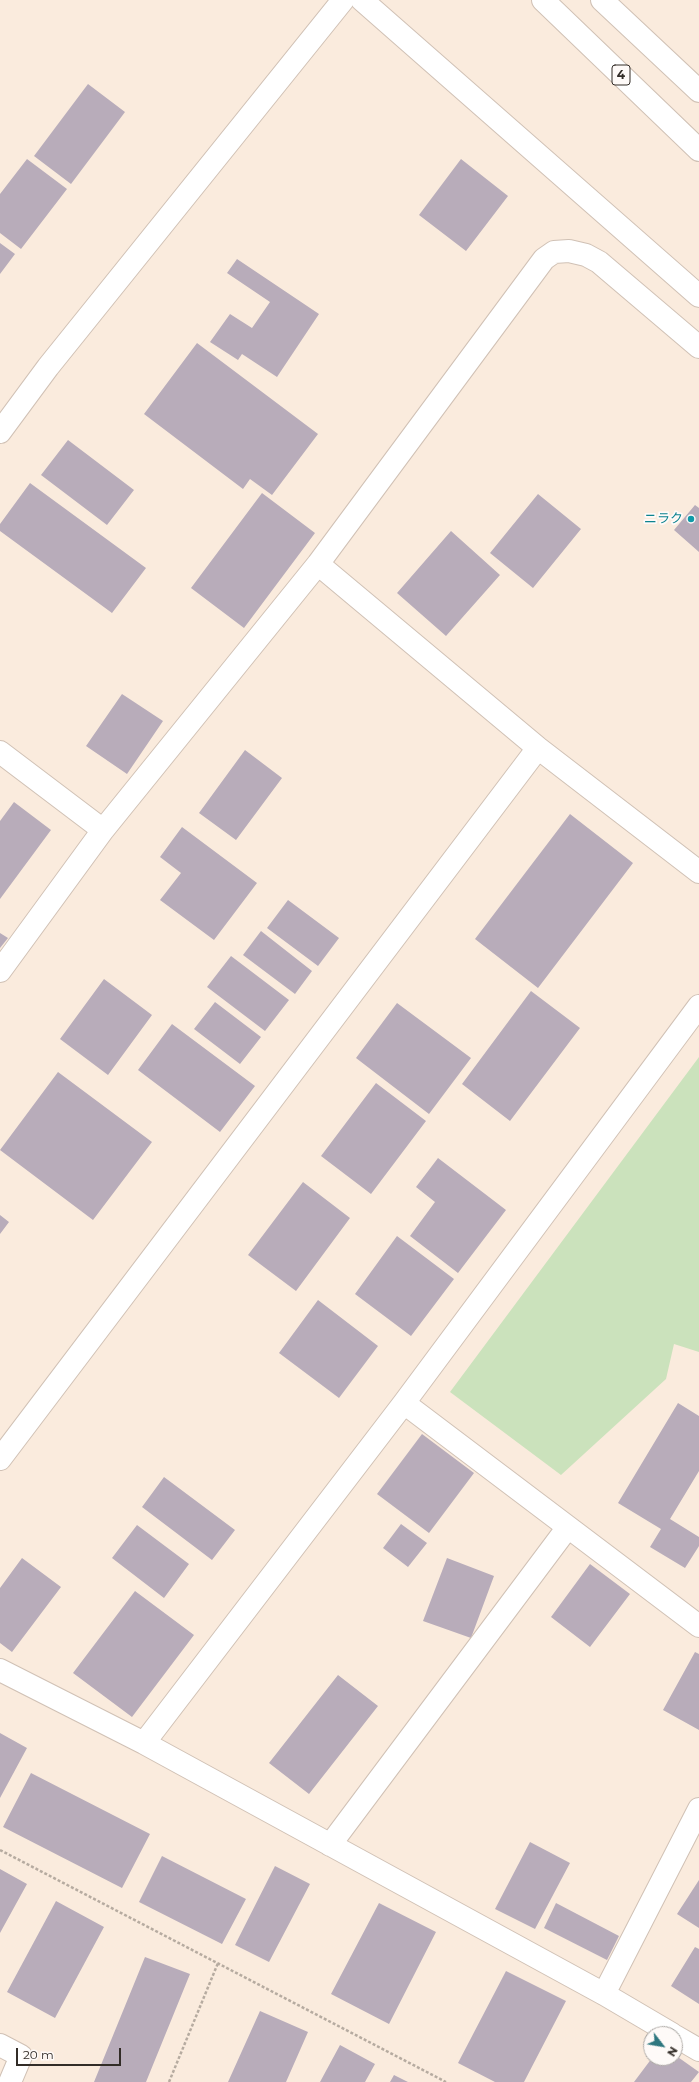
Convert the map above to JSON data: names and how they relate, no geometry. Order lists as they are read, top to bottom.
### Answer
{
  "streets": {
    "main road": ["4"]
  },
  "places": ["ニラク"],
  "scale_bar": "20 m",
  "north": "bottom right"
}
